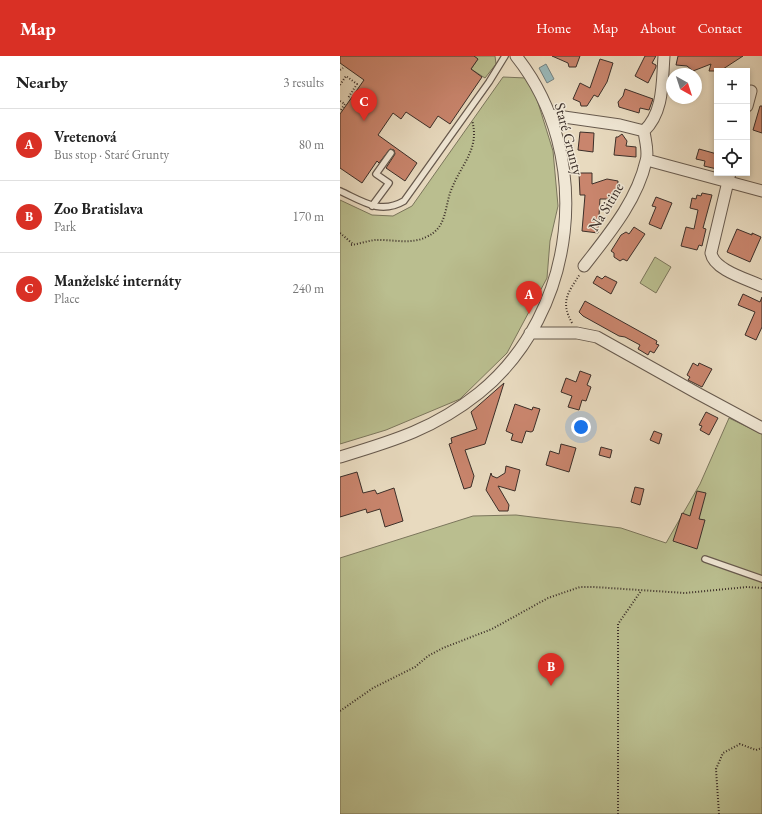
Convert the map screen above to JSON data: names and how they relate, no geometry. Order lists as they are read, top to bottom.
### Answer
{
  "streets": {
    "street": ["Staré Grunty", "Na Sitine"]
  },
  "north": "bottom right",
  "page": {
    "header": "Map",
    "nav": [
      "Home",
      "Map",
      "About",
      "Contact"
    ],
    "heading": ["Nearby", "3 results"],
    "map_buttons": ["+", "−"],
    "pins": ["C", "A", "B"],
    "list": [
      {
        "mark": "A",
        "name": "Vretenová",
        "note": "Bus stop · Staré Grunty",
        "value": "80 m"
      },
      {
        "mark": "B",
        "name": "Zoo Bratislava",
        "note": "Park",
        "value": "170 m"
      },
      {
        "mark": "C",
        "name": "Manželské internáty",
        "note": "Place",
        "value": "240 m"
      }
    ]
  }
}
